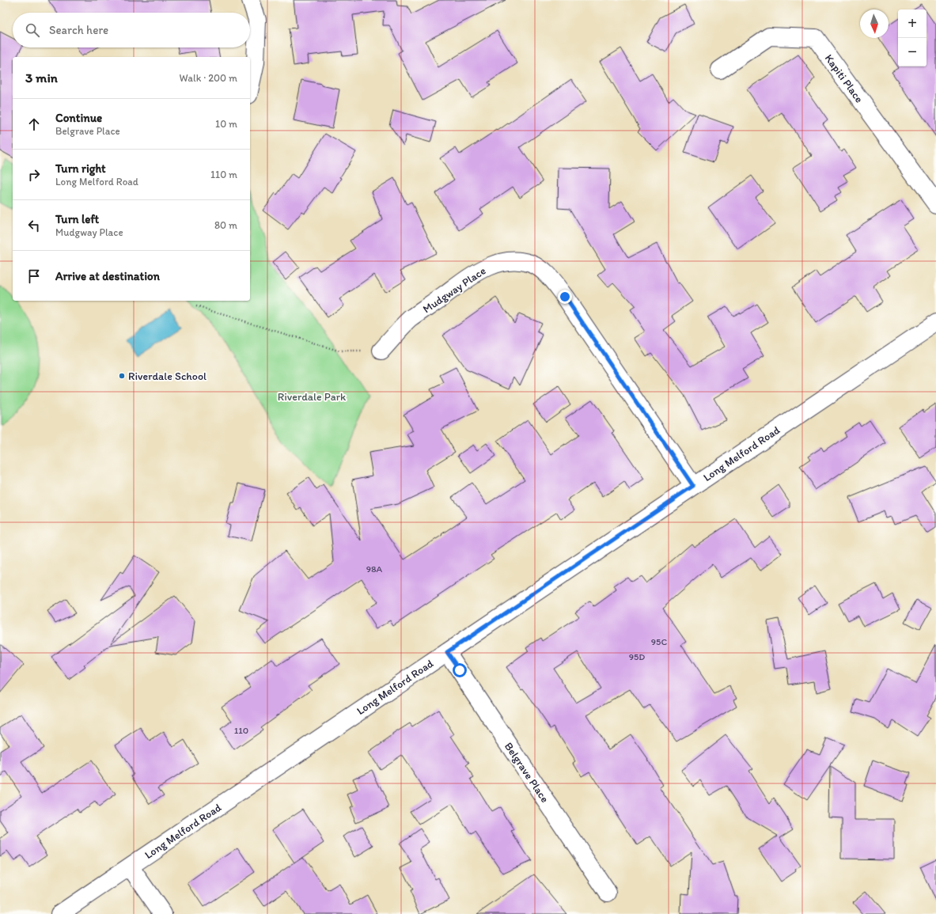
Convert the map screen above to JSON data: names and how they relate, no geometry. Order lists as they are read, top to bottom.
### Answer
{
  "streets": {
    "street": [
      "Kapiti Place",
      "Mudgway Place",
      "Long Melford Road",
      "Belgrave Place"
    ]
  },
  "crossings": [
    ["Mudgway Place", "Long Melford Road"],
    ["Long Melford Road", "Belgrave Place"]
  ],
  "parks": ["Riverdale Park"],
  "places": ["Riverdale School"],
  "house_numbers": [
    "98A",
    "95C",
    "95D",
    "110"
  ],
  "north": "bottom",
  "page": {
    "map_buttons": ["+", "−"],
    "search": "Search here",
    "heading": ["3 min", "Walk · 200 m"],
    "list": [
      ["Continue", "Belgrave Place", "10 m"],
      ["Turn right", "Long Melford Road", "110 m"],
      ["Turn left", "Mudgway Place", "80 m"],
      "Arrive at destination"
    ]
  }
}
